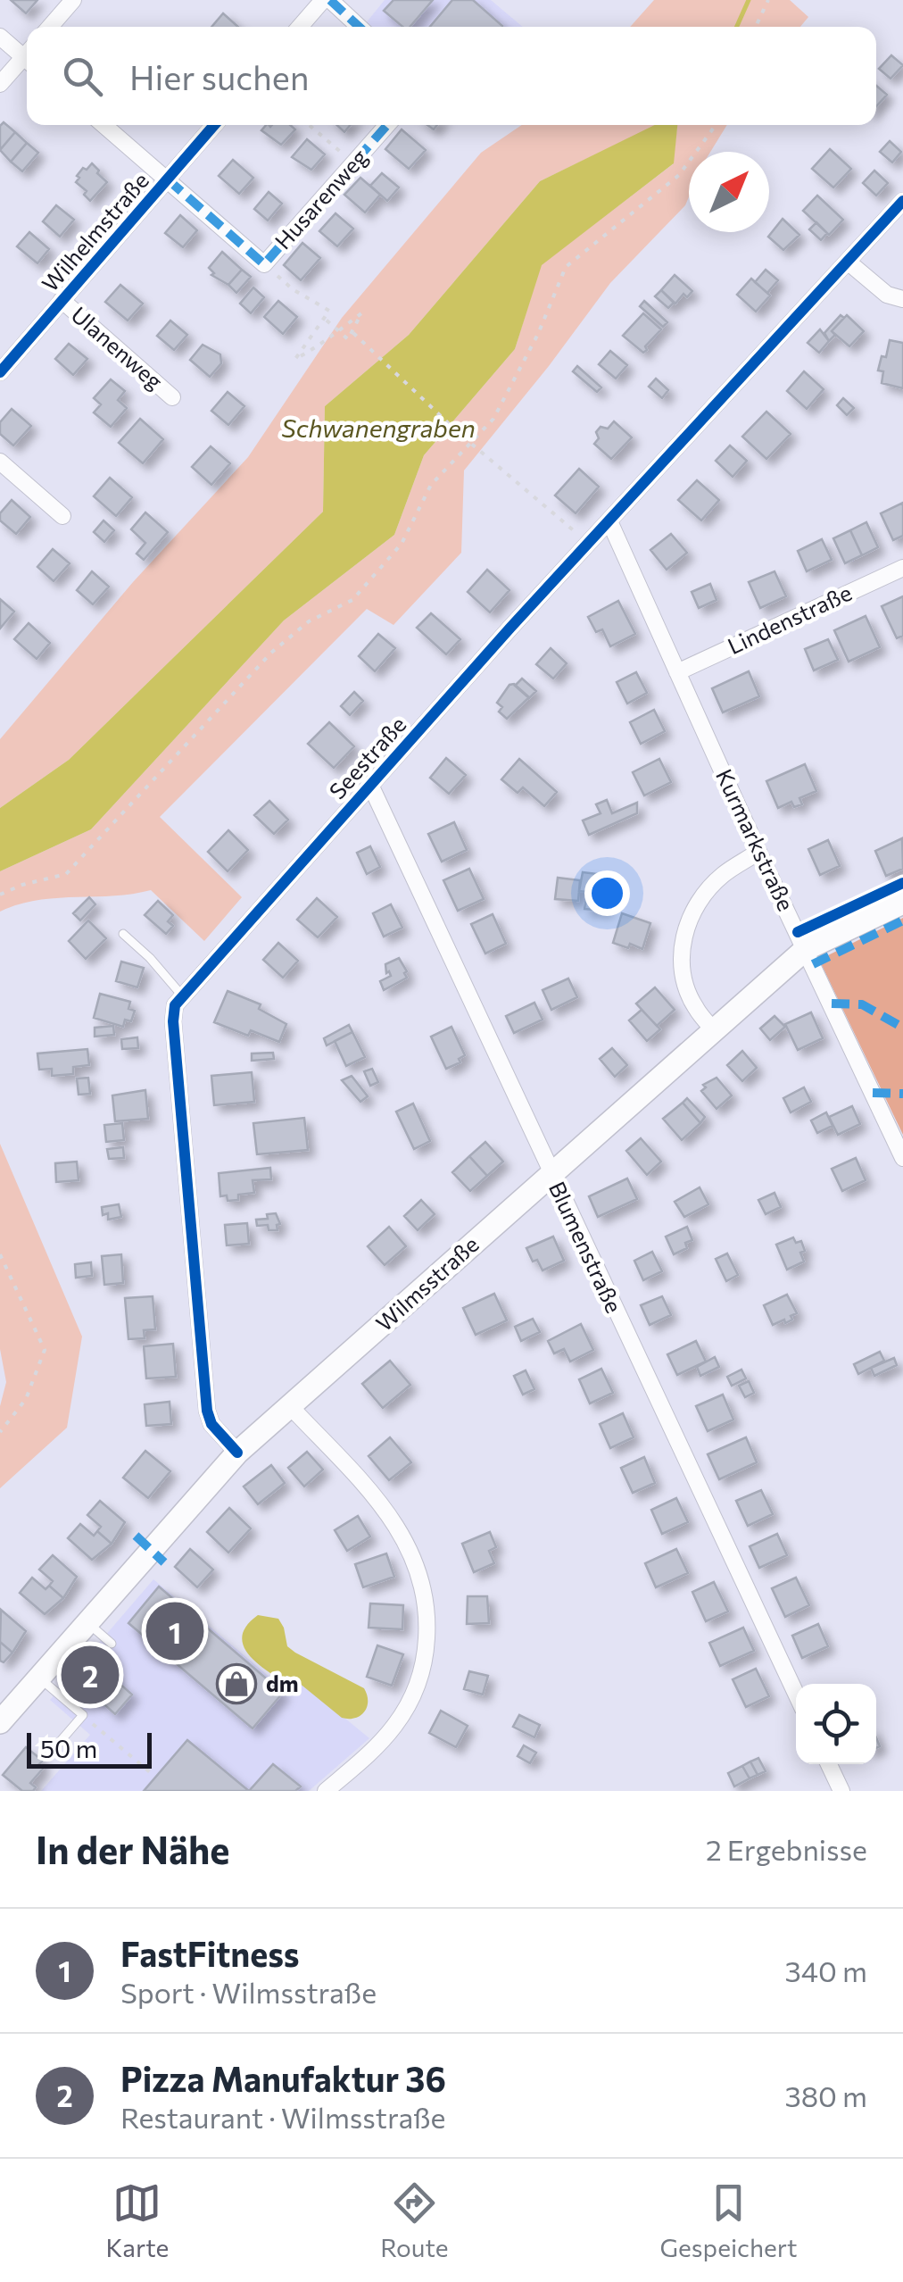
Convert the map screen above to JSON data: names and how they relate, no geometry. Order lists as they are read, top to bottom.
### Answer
{
  "streets": {
    "street": [
      "Husarenweg",
      "Wilhelmstraße",
      "Ulanenweg",
      "Lindenstraße",
      "Seestraße",
      "Kurmarkstraße",
      "Blumenstraße",
      "Wilmsstraße"
    ]
  },
  "crossings": [
    ["Husarenweg", "Wilhelmstraße"],
    ["Wilhelmstraße", "Ulanenweg"],
    ["Lindenstraße", "Kurmarkstraße"],
    ["Seestraße", "Kurmarkstraße"],
    ["Seestraße", "Blumenstraße"],
    ["Kurmarkstraße", "Wilmsstraße"],
    ["Blumenstraße", "Wilmsstraße"]
  ],
  "water": ["Schwanengraben"],
  "places": {
    "shop": ["dm"]
  },
  "scale_bar": "50 m",
  "north": "top right",
  "page": {
    "search": "Hier suchen",
    "pins": ["1", "2"],
    "scale": "50 m",
    "heading": ["In der Nähe", "2 Ergebnisse"],
    "list": [
      {
        "mark": "1",
        "name": "FastFitness",
        "note": "Sport · Wilmsstraße",
        "value": "340 m"
      },
      {
        "mark": "2",
        "name": "Pizza Manufaktur 36",
        "note": "Restaurant · Wilmsstraße",
        "value": "380 m"
      }
    ],
    "nav": ["Karte", "Route", "Gespeichert"]
  }
}
